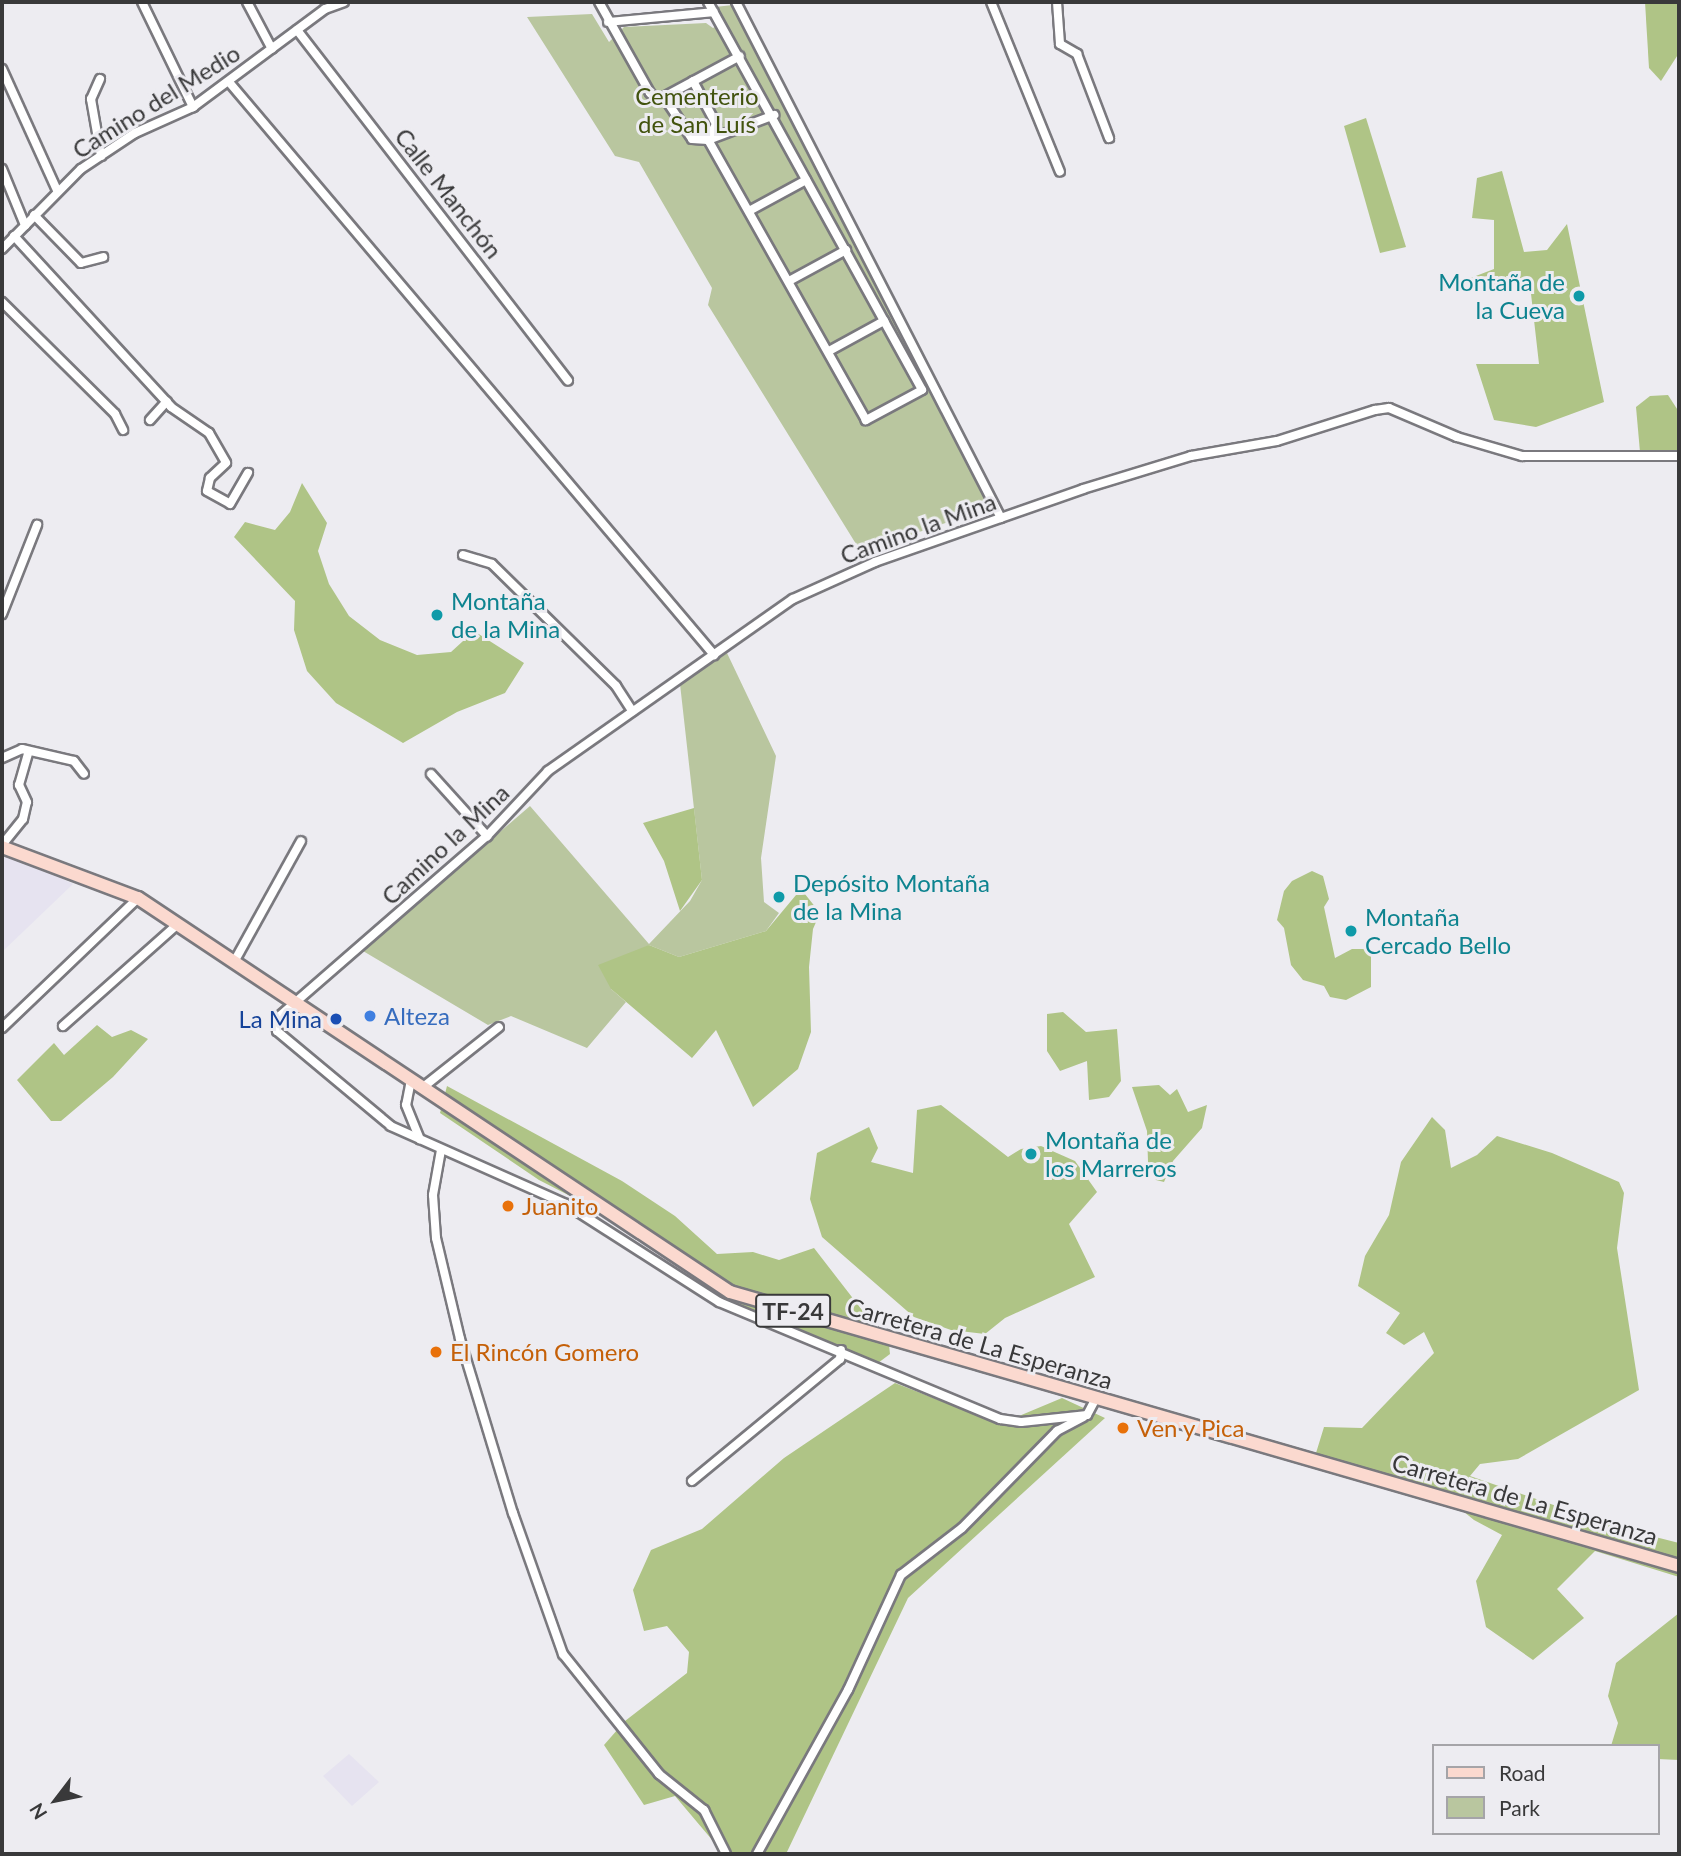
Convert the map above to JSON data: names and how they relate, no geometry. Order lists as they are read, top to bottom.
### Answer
{
  "streets": {
    "main road": ["TF-24", "Carretera de La Esperanza"],
    "street": ["Camino del Medio", "Calle Manchón", "Camino la Mina"]
  },
  "crossings": [
    ["Camino del Medio", "Calle Manchón"],
    ["Camino la Mina", "Carretera de La Esperanza"]
  ],
  "parks": ["Cementerio de San Luís"],
  "places": [
    "Montaña de la Cueva",
    "Montaña de la Mina",
    "Depósito Montaña de la Mina",
    "Montaña Cercado Bello",
    "Alteza",
    "La Mina",
    "Montaña de los Marreros",
    "Juanito",
    "El Rincón Gomero",
    "Ven y Pica"
  ],
  "legend": ["Road", "Park"],
  "north": "bottom left"
}
